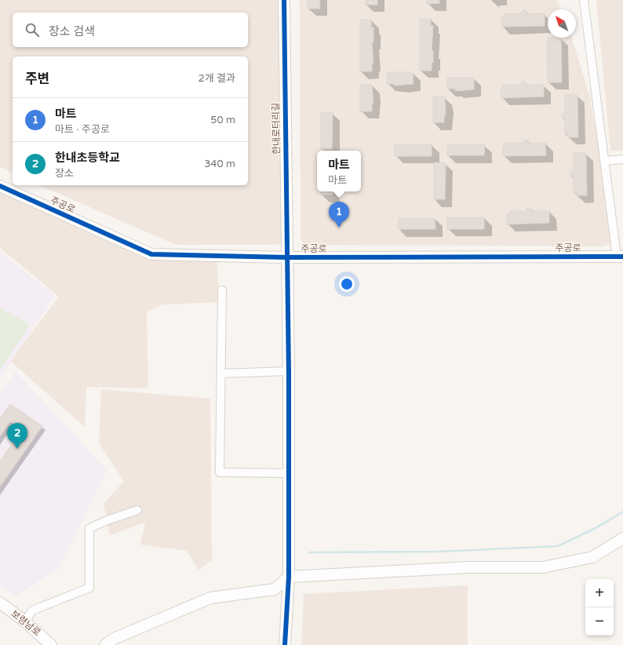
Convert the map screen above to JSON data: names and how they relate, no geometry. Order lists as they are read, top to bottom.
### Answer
{
  "streets": {
    "street": ["한내로터리길", "주공로", "보령남로"]
  },
  "crossings": [
    ["한내로터리길", "주공로"]
  ],
  "north": "top left",
  "page": {
    "search": "장소 검색",
    "heading": ["주변", "2개 결과"],
    "list": [
      {
        "mark": "1",
        "name": "마트",
        "note": "마트 · 주공로",
        "value": "50 m"
      },
      {
        "mark": "2",
        "name": "한내초등학교",
        "note": "장소",
        "value": "340 m"
      }
    ],
    "popup": ["마트", "마트"],
    "pins": ["1", "2"],
    "map_buttons": ["+", "−"]
  }
}
